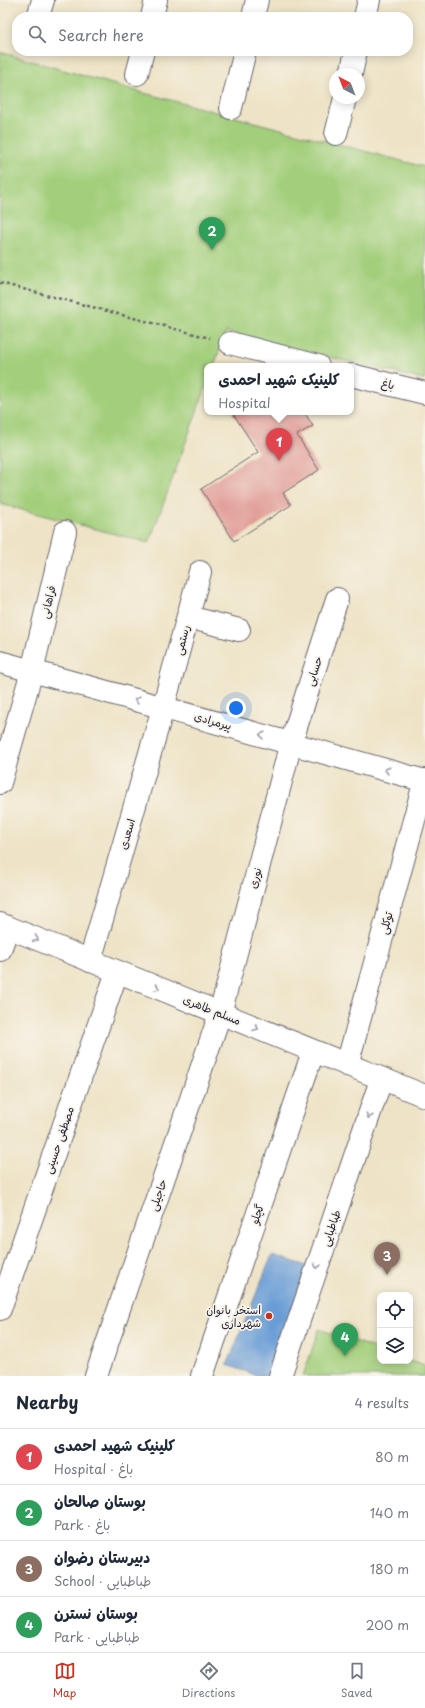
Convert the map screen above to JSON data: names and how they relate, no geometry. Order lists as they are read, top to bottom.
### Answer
{
  "streets": {
    "street": [
      "باغ",
      "فراهانی",
      "رستمی",
      "حسابی",
      "پیرمرادی",
      "اسعدی",
      "نوری",
      "توکلی",
      "مسلم طاهری",
      "مصطفی حسینی",
      "حاجیلی",
      "گچلو",
      "طباطبایی"
    ]
  },
  "crossings": [
    ["فراهانی", "پیرمرادی"],
    ["رستمی", "پیرمرادی"],
    ["رستمی", "اسعدی"],
    ["حسابی", "پیرمرادی"],
    ["حسابی", "نوری"],
    ["پیرمرادی", "اسعدی"],
    ["پیرمرادی", "نوری"],
    ["پیرمرادی", "توکلی"],
    ["اسعدی", "مسلم طاهری"],
    ["نوری", "مسلم طاهری"],
    ["نوری", "حاجیلی"],
    ["توکلی", "مسلم طاهری"],
    ["مسلم طاهری", "مصطفی حسینی"],
    ["مسلم طاهری", "حاجیلی"],
    ["مسلم طاهری", "گچلو"],
    ["مسلم طاهری", "طباطبایی"]
  ],
  "one_way": ["پیرمرادی", "مسلم طاهری", "طباطبایی"],
  "places": ["استخر بانوان شهرداری"],
  "north": "top left",
  "page": {
    "search": "Search here",
    "pins": [
      "2",
      "1",
      "3",
      "4"
    ],
    "popup": ["کلینیک شهید احمدی", "Hospital"],
    "heading": ["Nearby", "4 results"],
    "list": [
      {
        "mark": "1",
        "name": "کلینیک شهید احمدی",
        "note": "Hospital · باغ",
        "value": "80 m"
      },
      {
        "mark": "2",
        "name": "بوستان صالحان",
        "note": "Park · باغ",
        "value": "140 m"
      },
      {
        "mark": "3",
        "name": "دبیرستان رضوان",
        "note": "School · طباطبایی",
        "value": "180 m"
      },
      {
        "mark": "4",
        "name": "بوستان نسترن",
        "note": "Park · طباطبایی",
        "value": "200 m"
      }
    ],
    "nav": ["Map", "Directions", "Saved"]
  }
}
